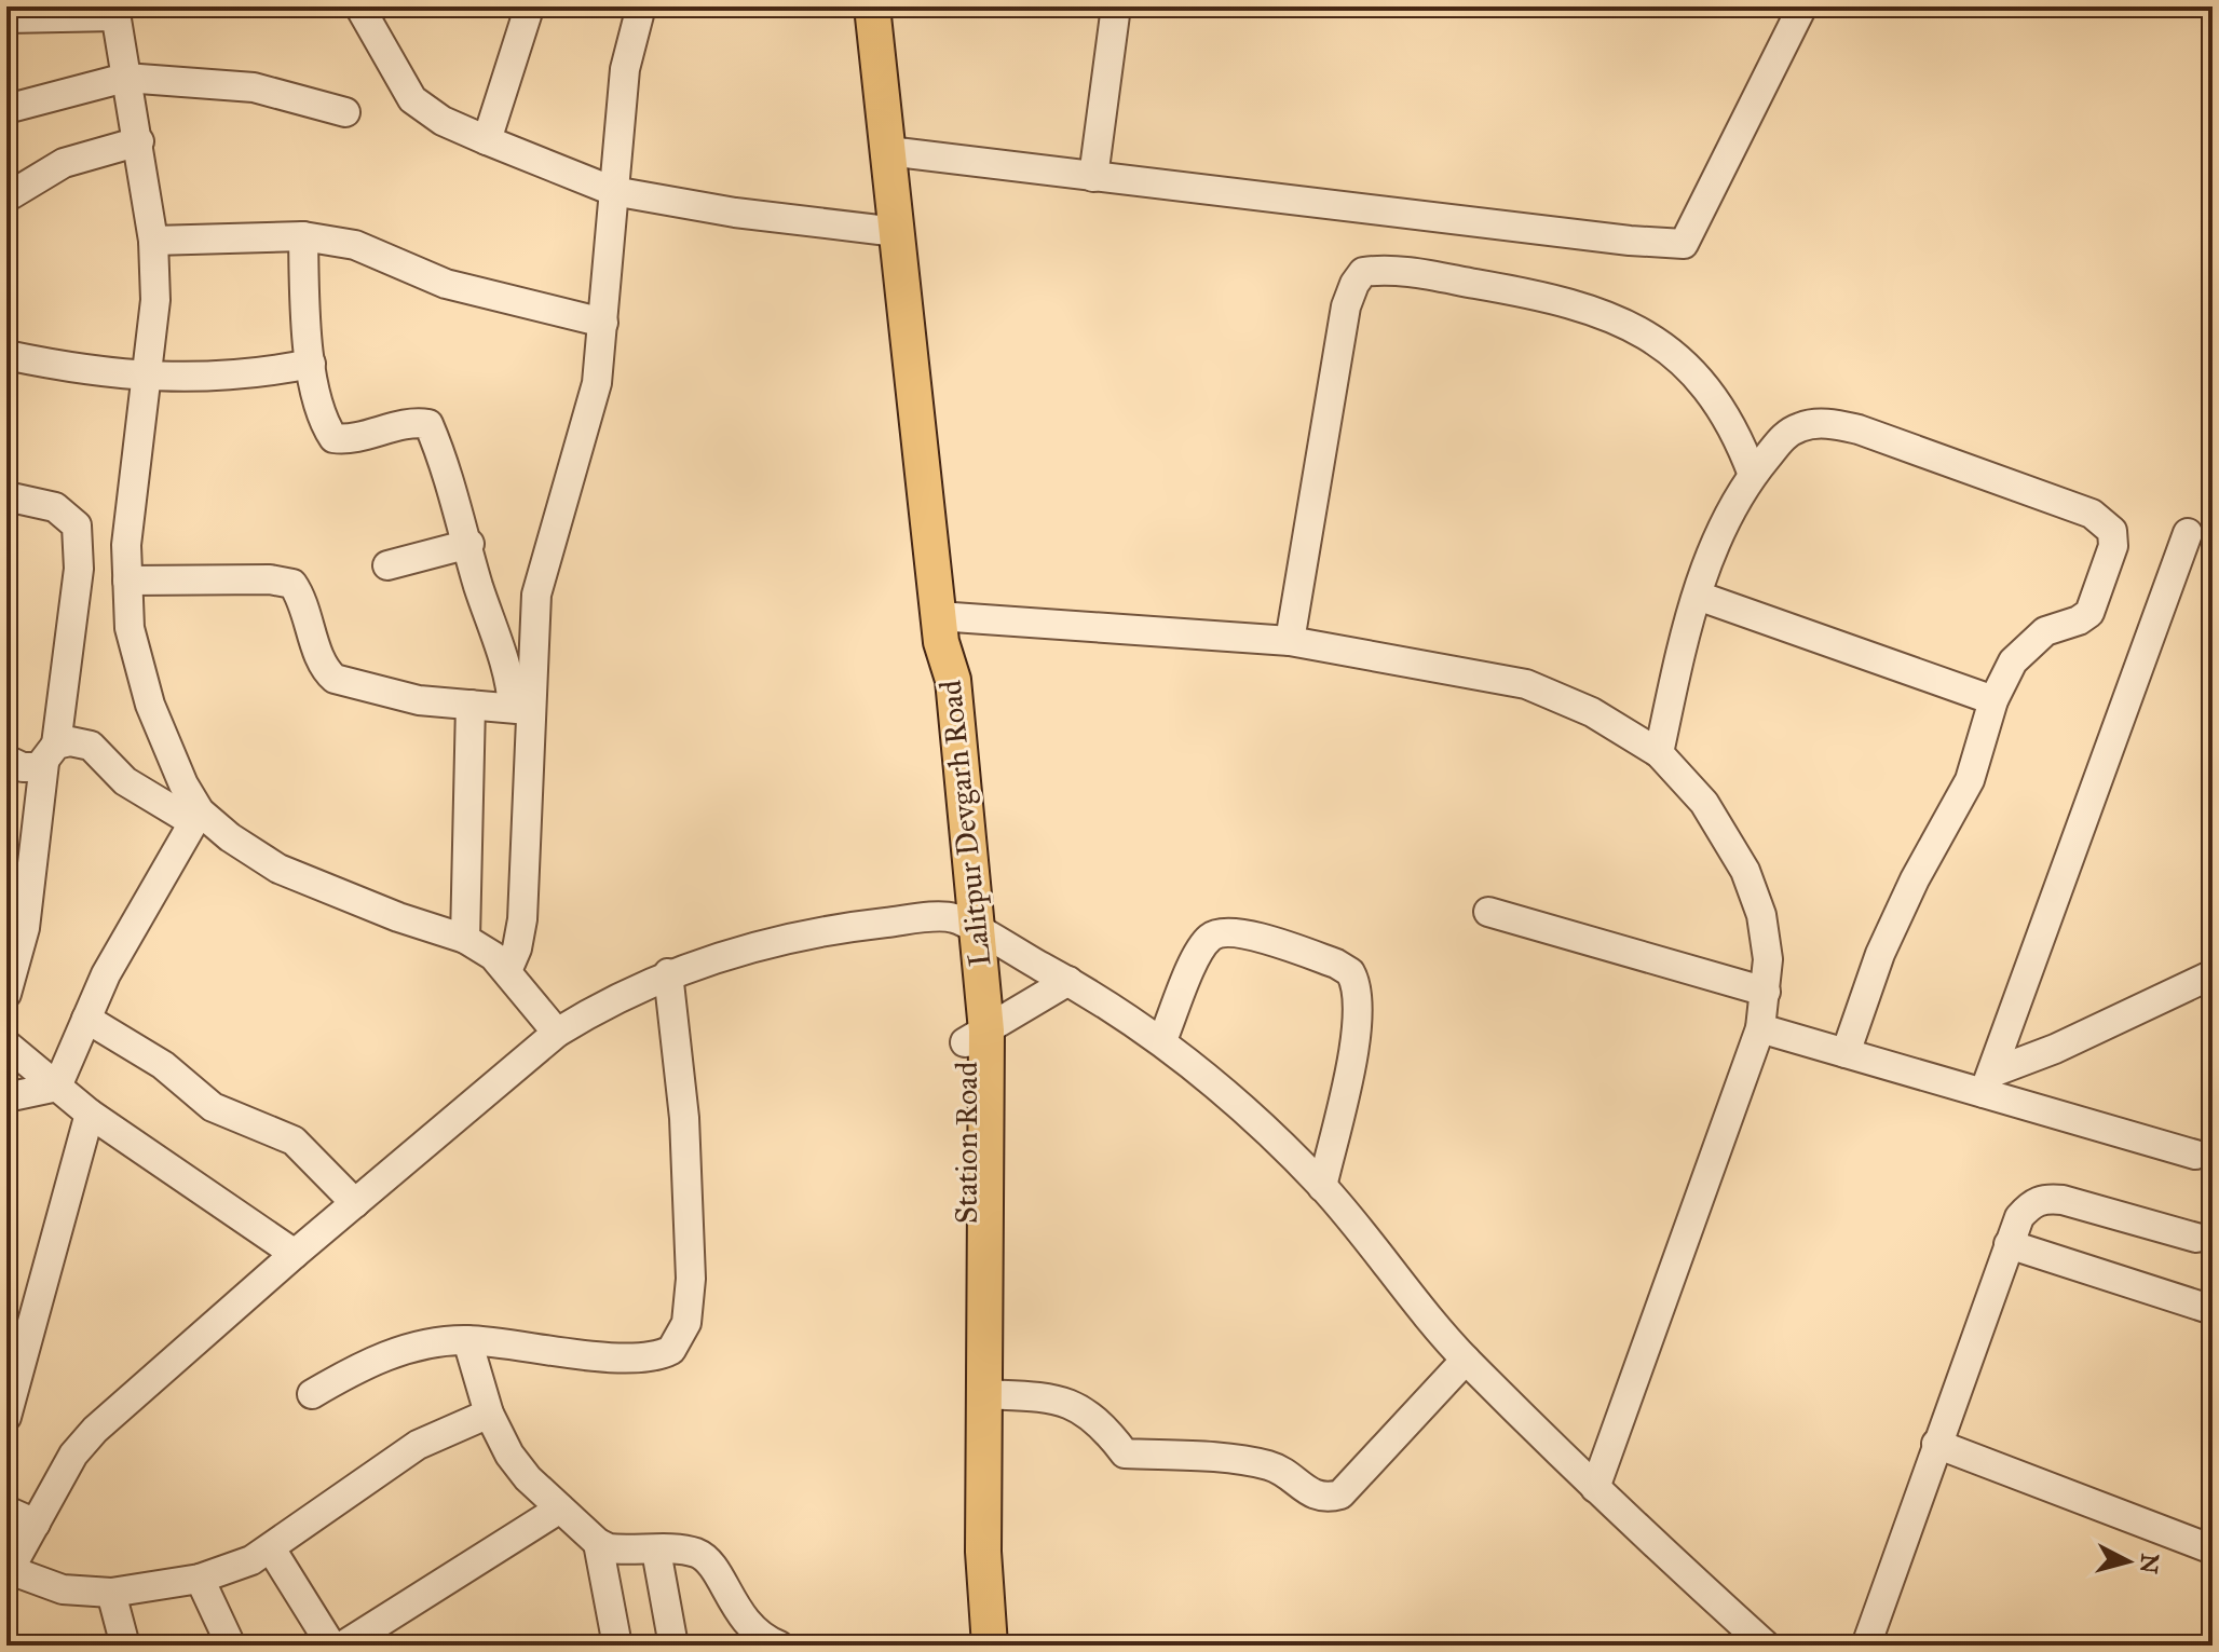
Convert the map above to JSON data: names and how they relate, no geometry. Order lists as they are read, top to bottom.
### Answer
{
  "streets": {
    "main road": ["Lalitpur Devgarh Road", "Station Road"]
  },
  "crossings": [
    ["Lalitpur Devgarh Road", "Station Road"]
  ],
  "north": "right"
}
